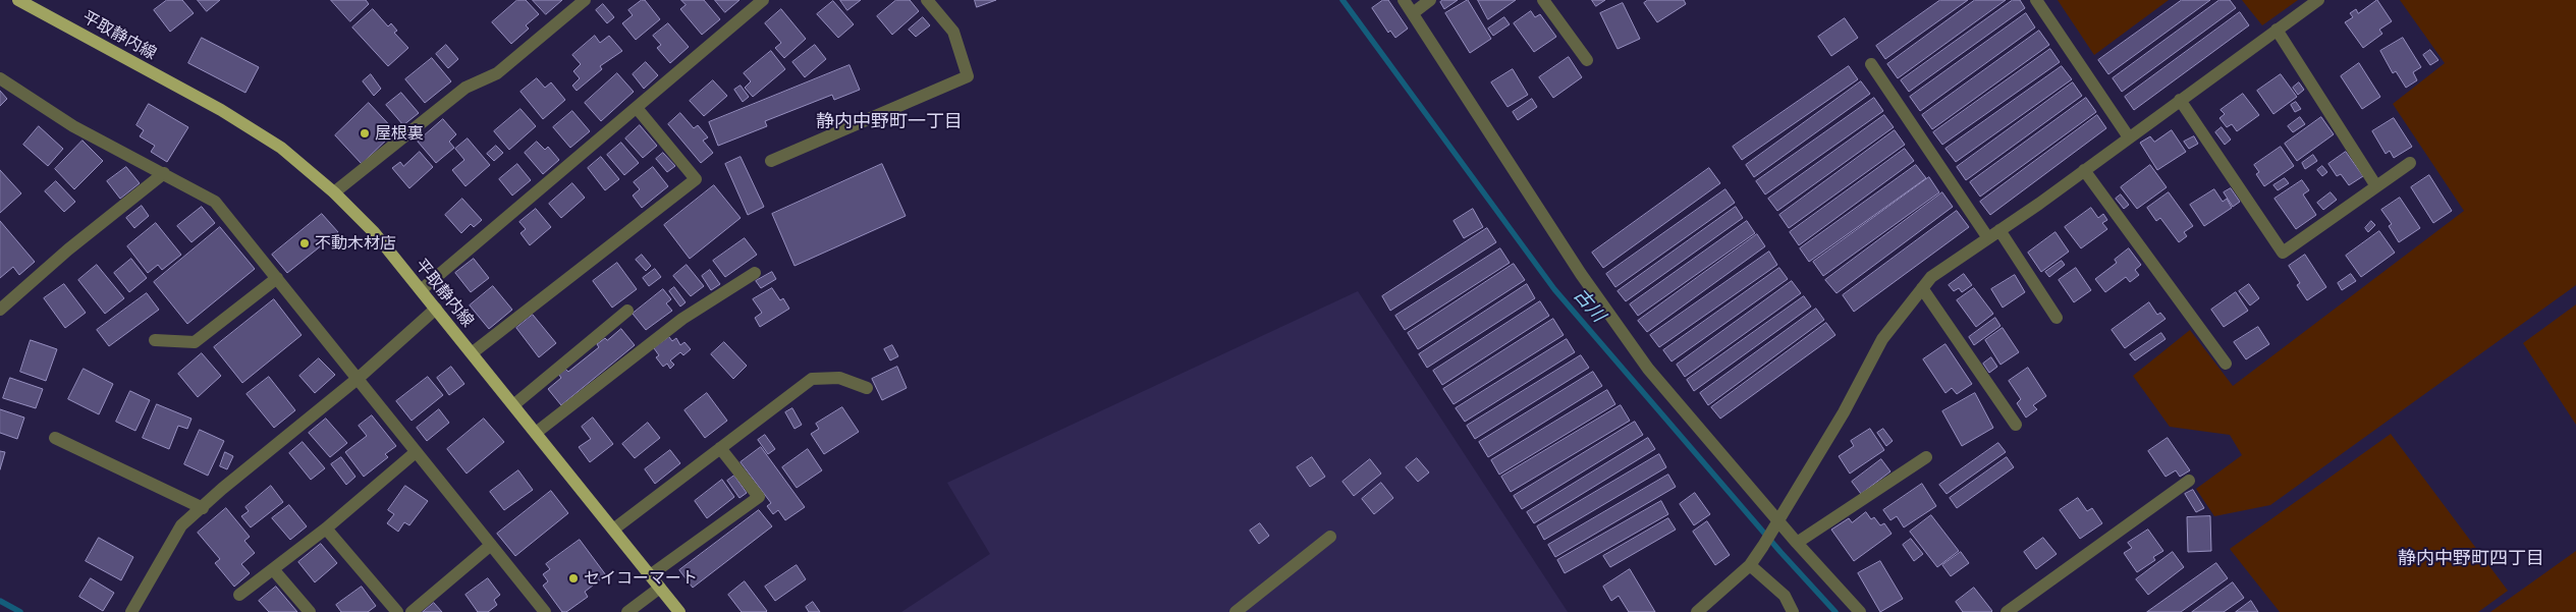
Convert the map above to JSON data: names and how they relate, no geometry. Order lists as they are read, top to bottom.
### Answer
{
  "streets": {
    "main road": ["平取静内線"]
  },
  "districts": ["静内中野町一丁目", "静内中野町四丁目"],
  "water": ["古川"],
  "places": ["屋根裏", "不動木材店", "セイコーマート"]
}
